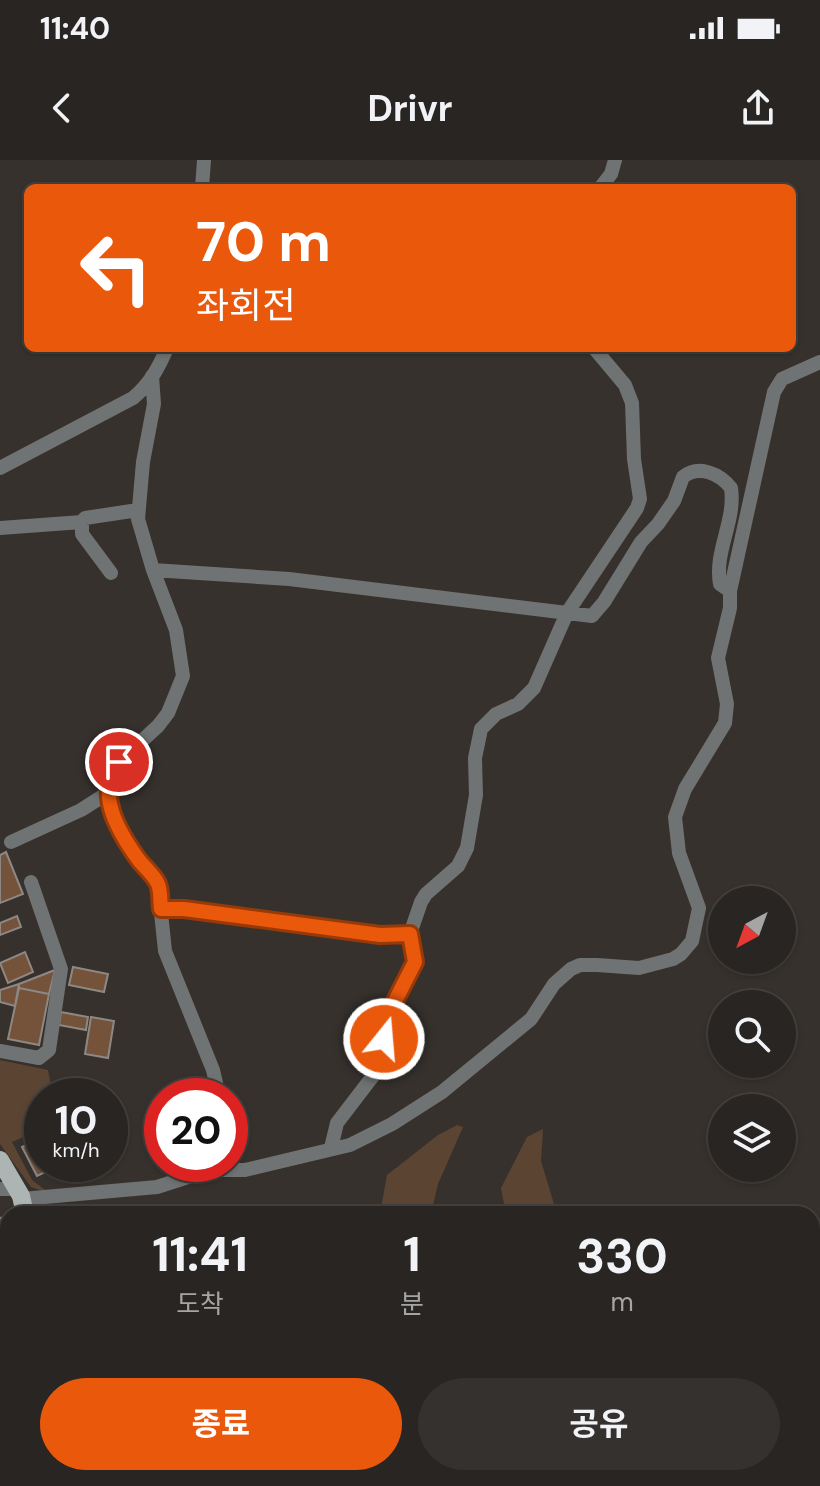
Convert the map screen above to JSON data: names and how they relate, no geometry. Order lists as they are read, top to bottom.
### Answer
{
  "north": "bottom left",
  "page": {
    "status": "11:40",
    "header": "Drivr",
    "turn": ["70 m", "좌회전"],
    "speed": "10 km/h",
    "limit": "20",
    "eta": [
      "11:41",
      "도착",
      "1",
      "분",
      "330",
      "m"
    ],
    "buttons": ["종료", "공유"]
  }
}
